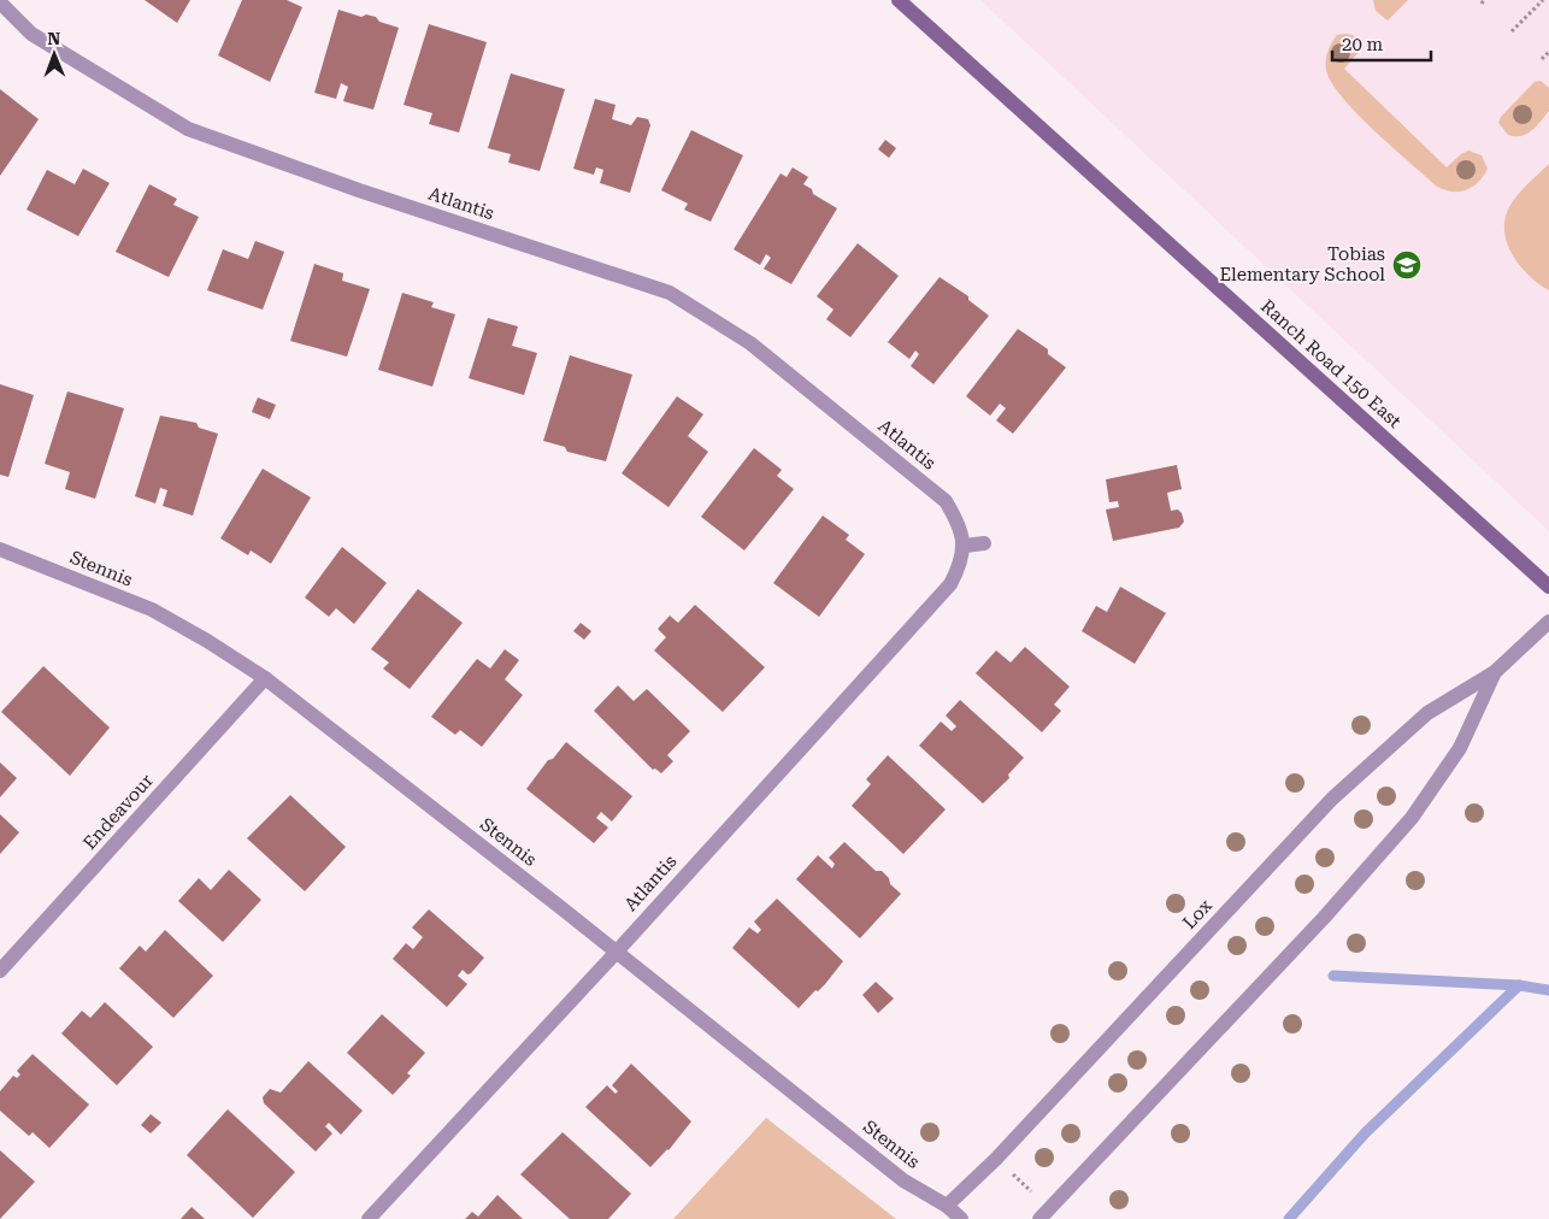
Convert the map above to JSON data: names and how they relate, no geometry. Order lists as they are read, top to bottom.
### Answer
{
  "streets": {
    "main road": ["Ranch Road 150 East"],
    "street": [
      "Atlantis",
      "Stennis",
      "Endeavour",
      "Lox"
    ]
  },
  "crossings": [
    ["Atlantis", "Stennis"],
    ["Stennis", "Endeavour"],
    ["Stennis", "Lox"]
  ],
  "places": {
    "school or university": ["Tobias Elementary School"]
  },
  "scale_bar": "20 m",
  "north": "top"
}
